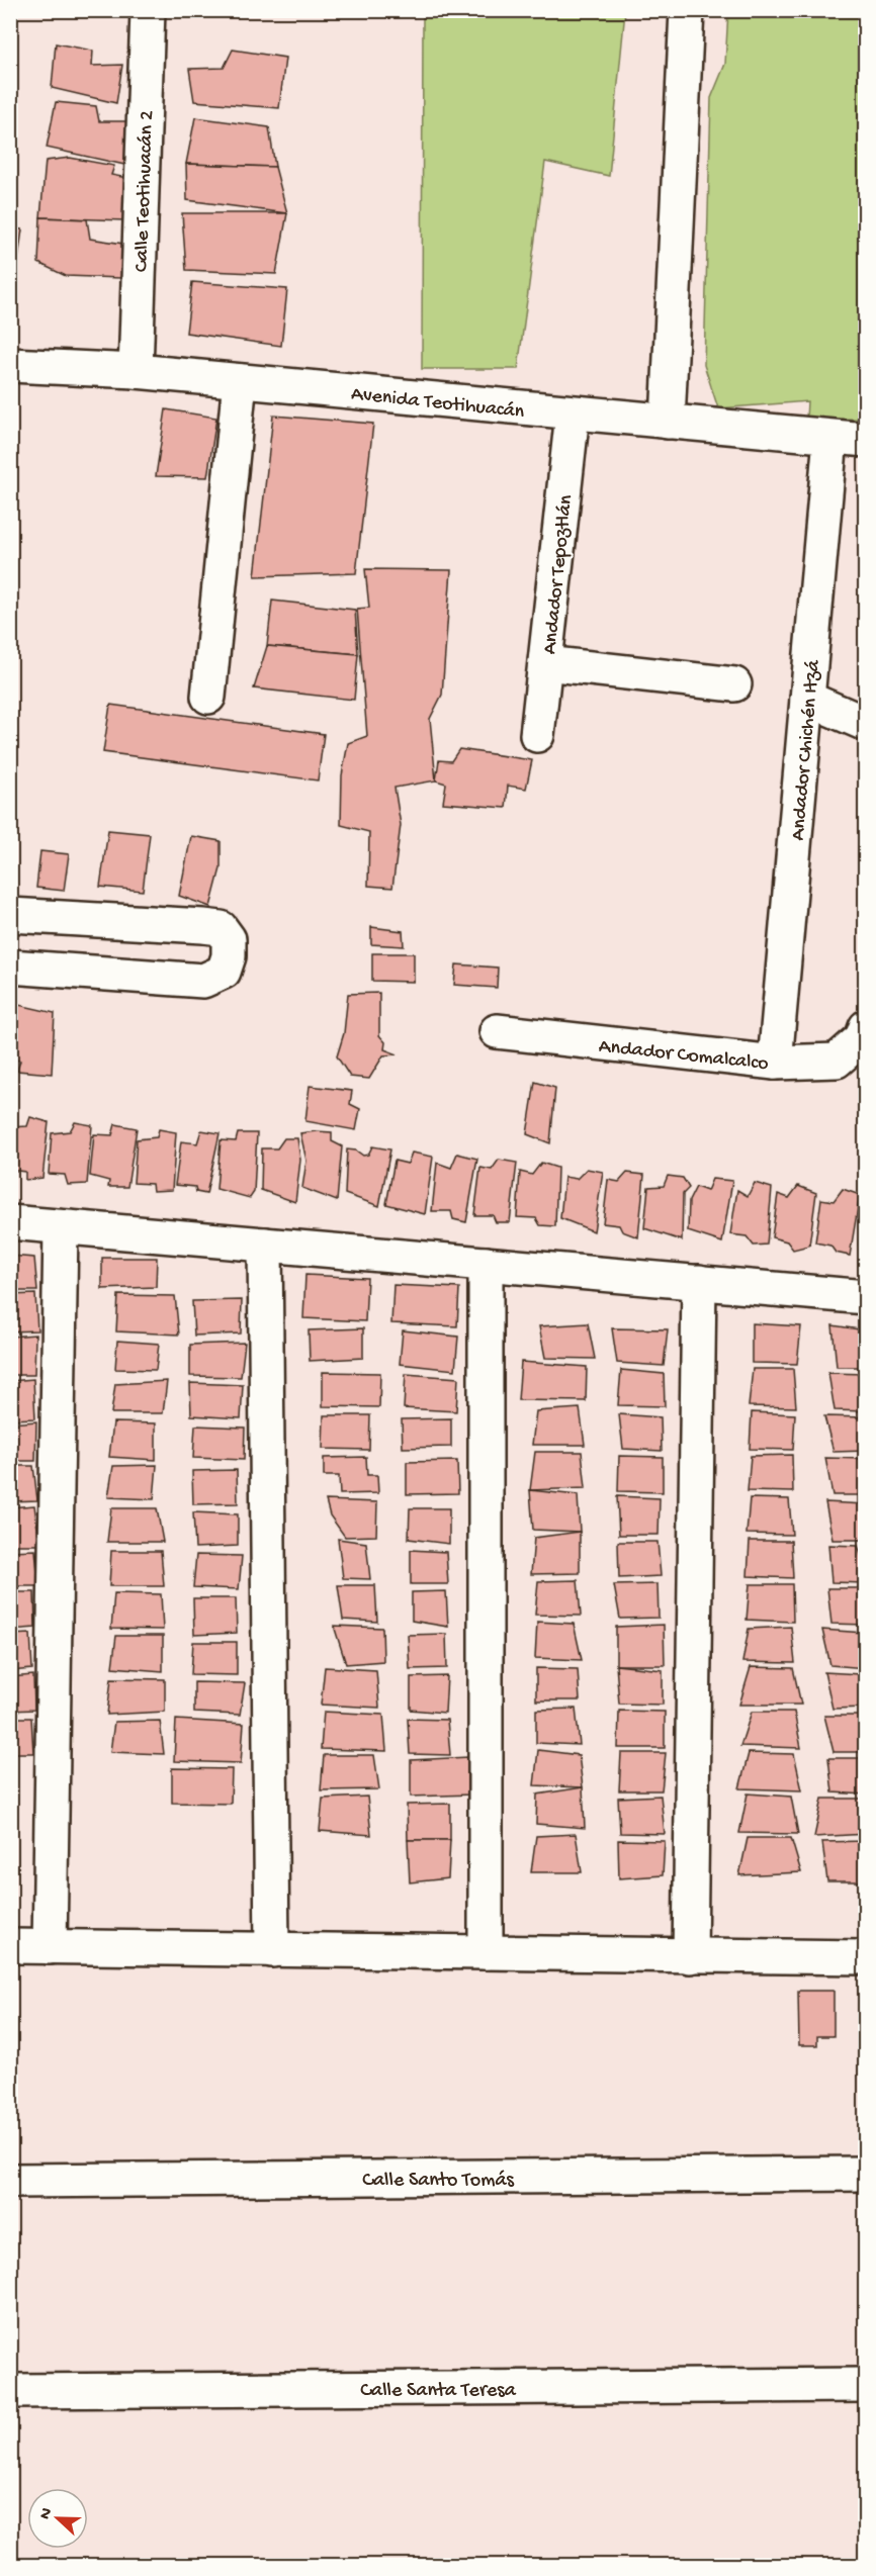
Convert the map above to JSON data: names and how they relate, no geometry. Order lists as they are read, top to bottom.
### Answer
{
  "streets": {
    "street": [
      "Calle Teotihuacán 2",
      "Avenida Teotihuacán",
      "Andador Tepoztlán",
      "Andador Chichén Itzá",
      "Andador Comalcalco",
      "Calle Santo Tomás",
      "Calle Santa Teresa"
    ]
  },
  "crossings": [
    ["Calle Teotihuacán 2", "Avenida Teotihuacán"],
    ["Avenida Teotihuacán", "Andador Tepoztlán"],
    ["Avenida Teotihuacán", "Andador Chichén Itzá"],
    ["Andador Chichén Itzá", "Andador Comalcalco"]
  ],
  "north": "left"
}
